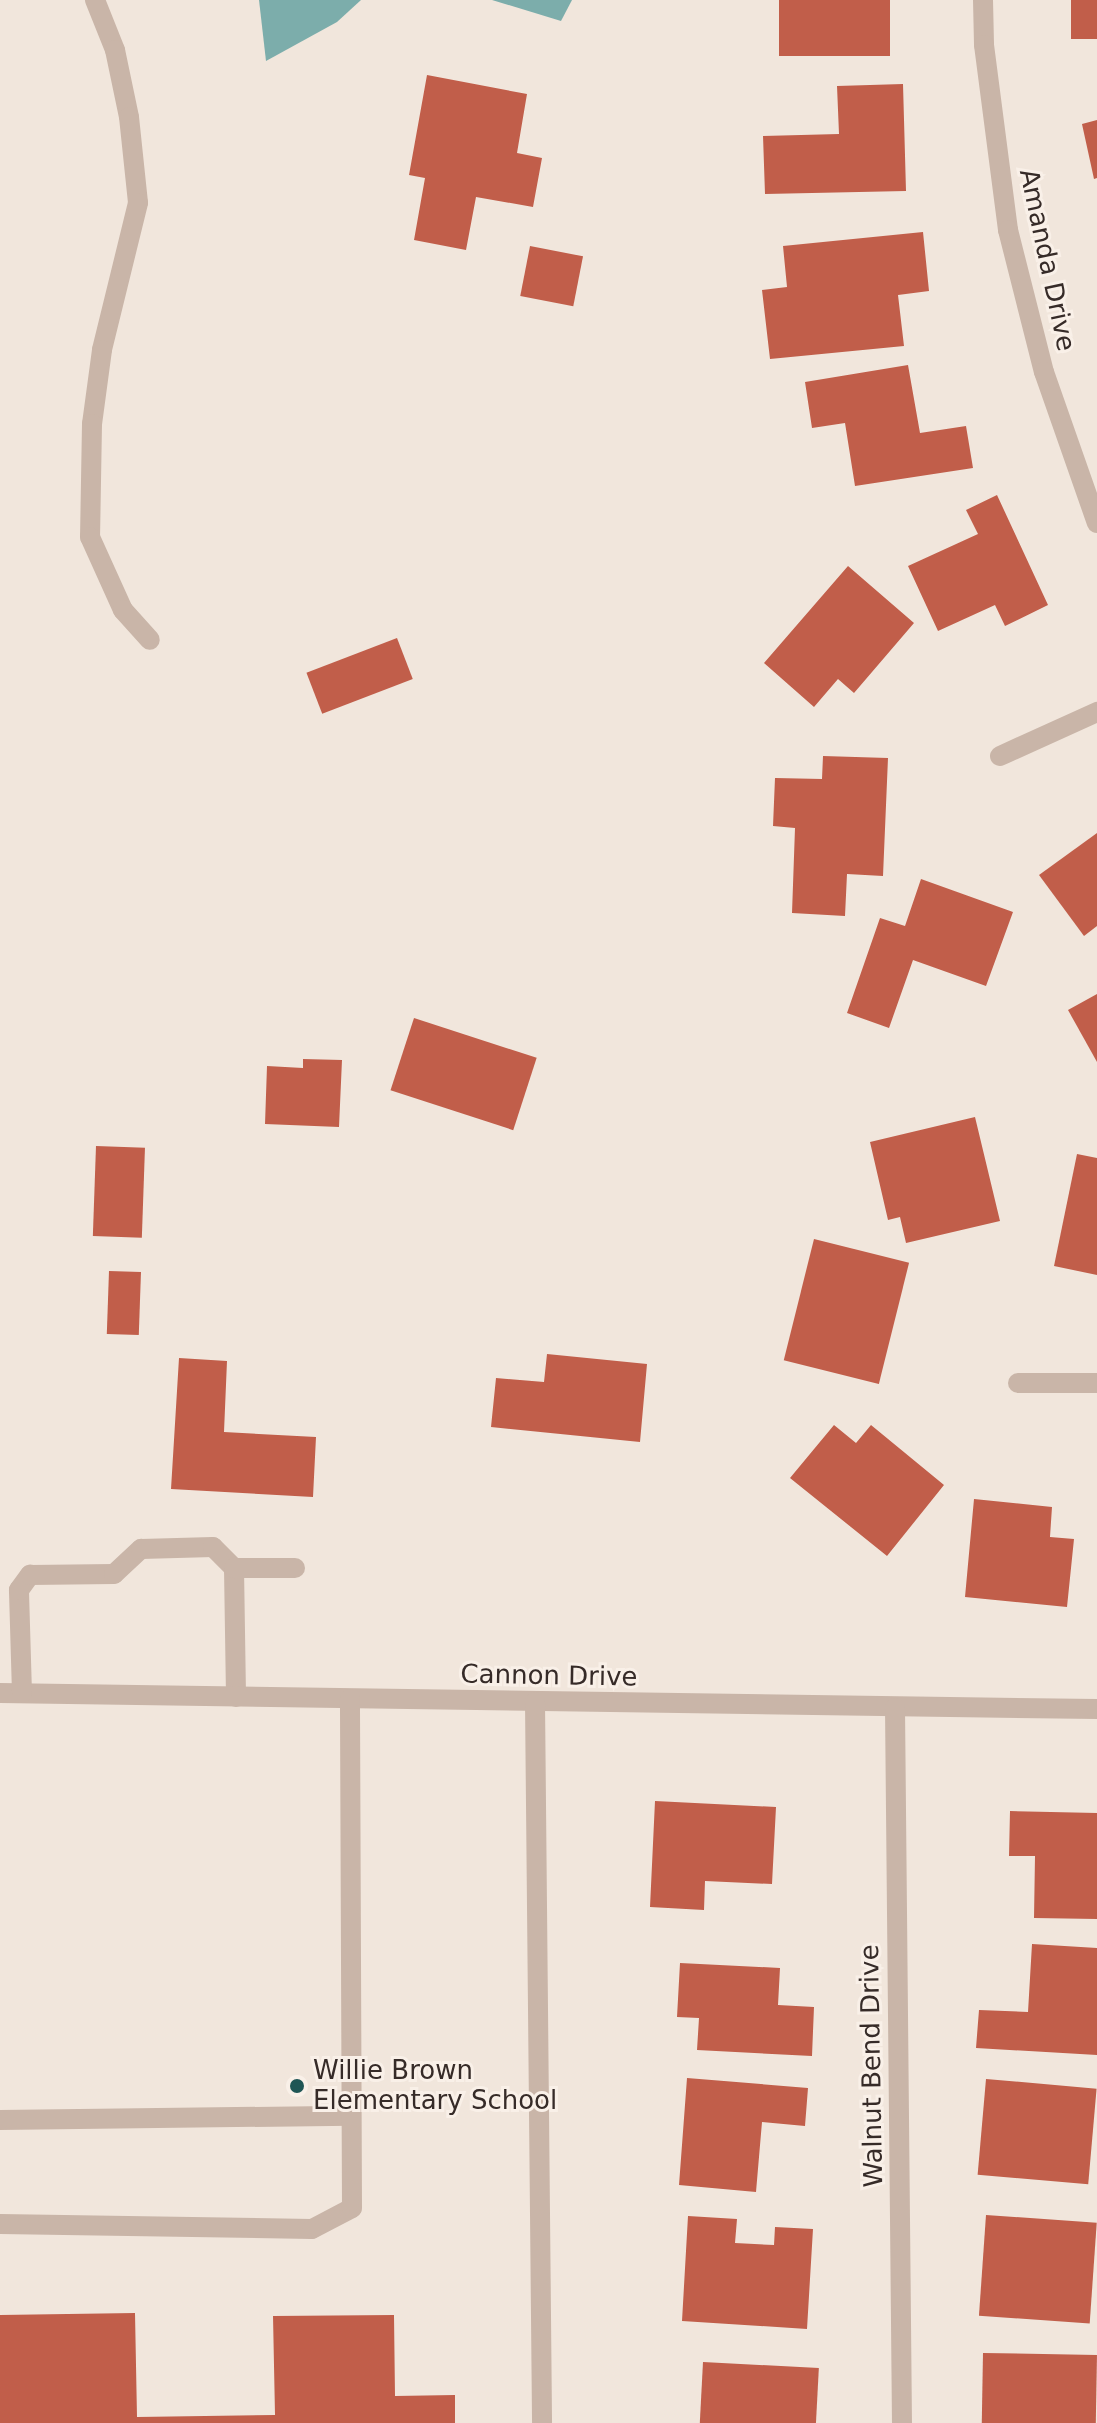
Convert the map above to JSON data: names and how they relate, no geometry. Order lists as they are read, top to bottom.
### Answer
{
  "streets": {
    "street": ["Amanda Drive", "Cannon Drive", "Walnut Bend Drive"]
  },
  "crossings": [
    ["Cannon Drive", "Walnut Bend Drive"]
  ],
  "places": ["Willie Brown Elementary School"]
}
